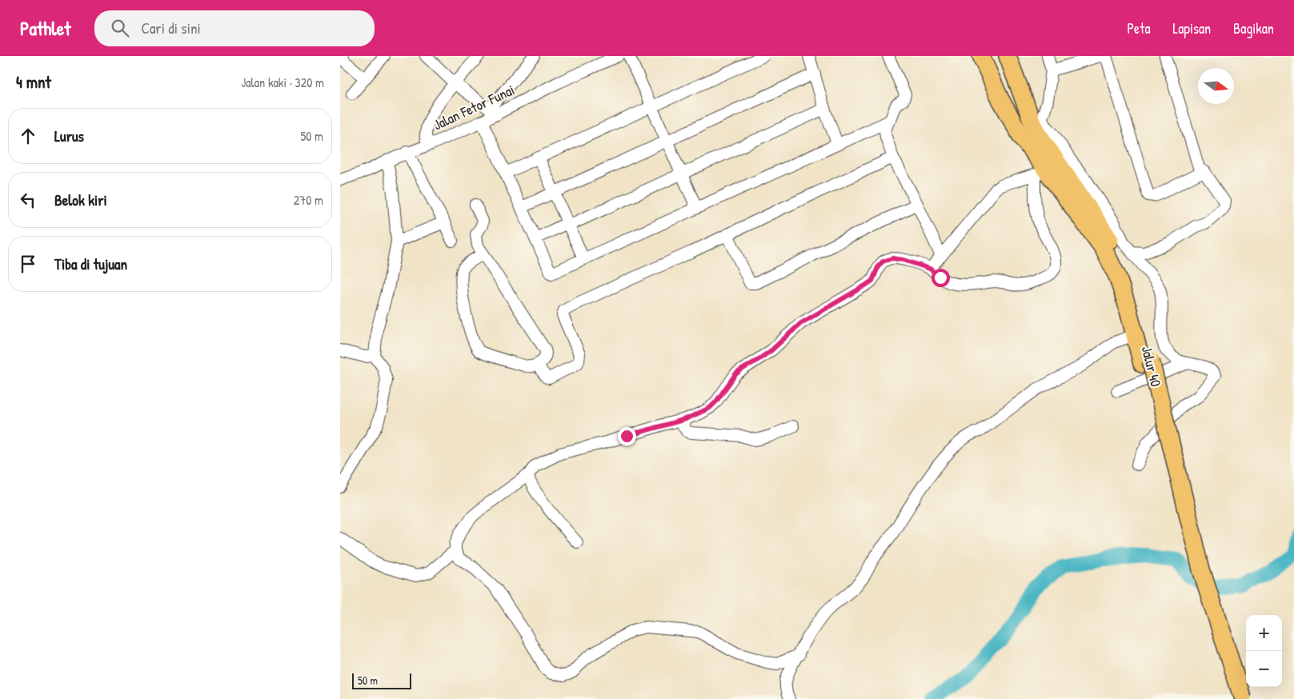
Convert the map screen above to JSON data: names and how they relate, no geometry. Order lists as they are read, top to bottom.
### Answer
{
  "streets": {
    "highway": ["Jalur 40"],
    "street": ["Jalan Fetor Funai"]
  },
  "scale_bar": "50 m",
  "north": "right",
  "page": {
    "header": "Pathlet",
    "search": "Cari di sini",
    "nav": ["Peta", "Lapisan", "Bagikan"],
    "heading": ["4 mnt", "Jalan kaki · 320 m"],
    "list": [
      ["Lurus", "50 m"],
      ["Belok kiri", "270 m"],
      "Tiba di tujuan"
    ],
    "map_buttons": ["+", "−"],
    "scale": "50 m"
  }
}
